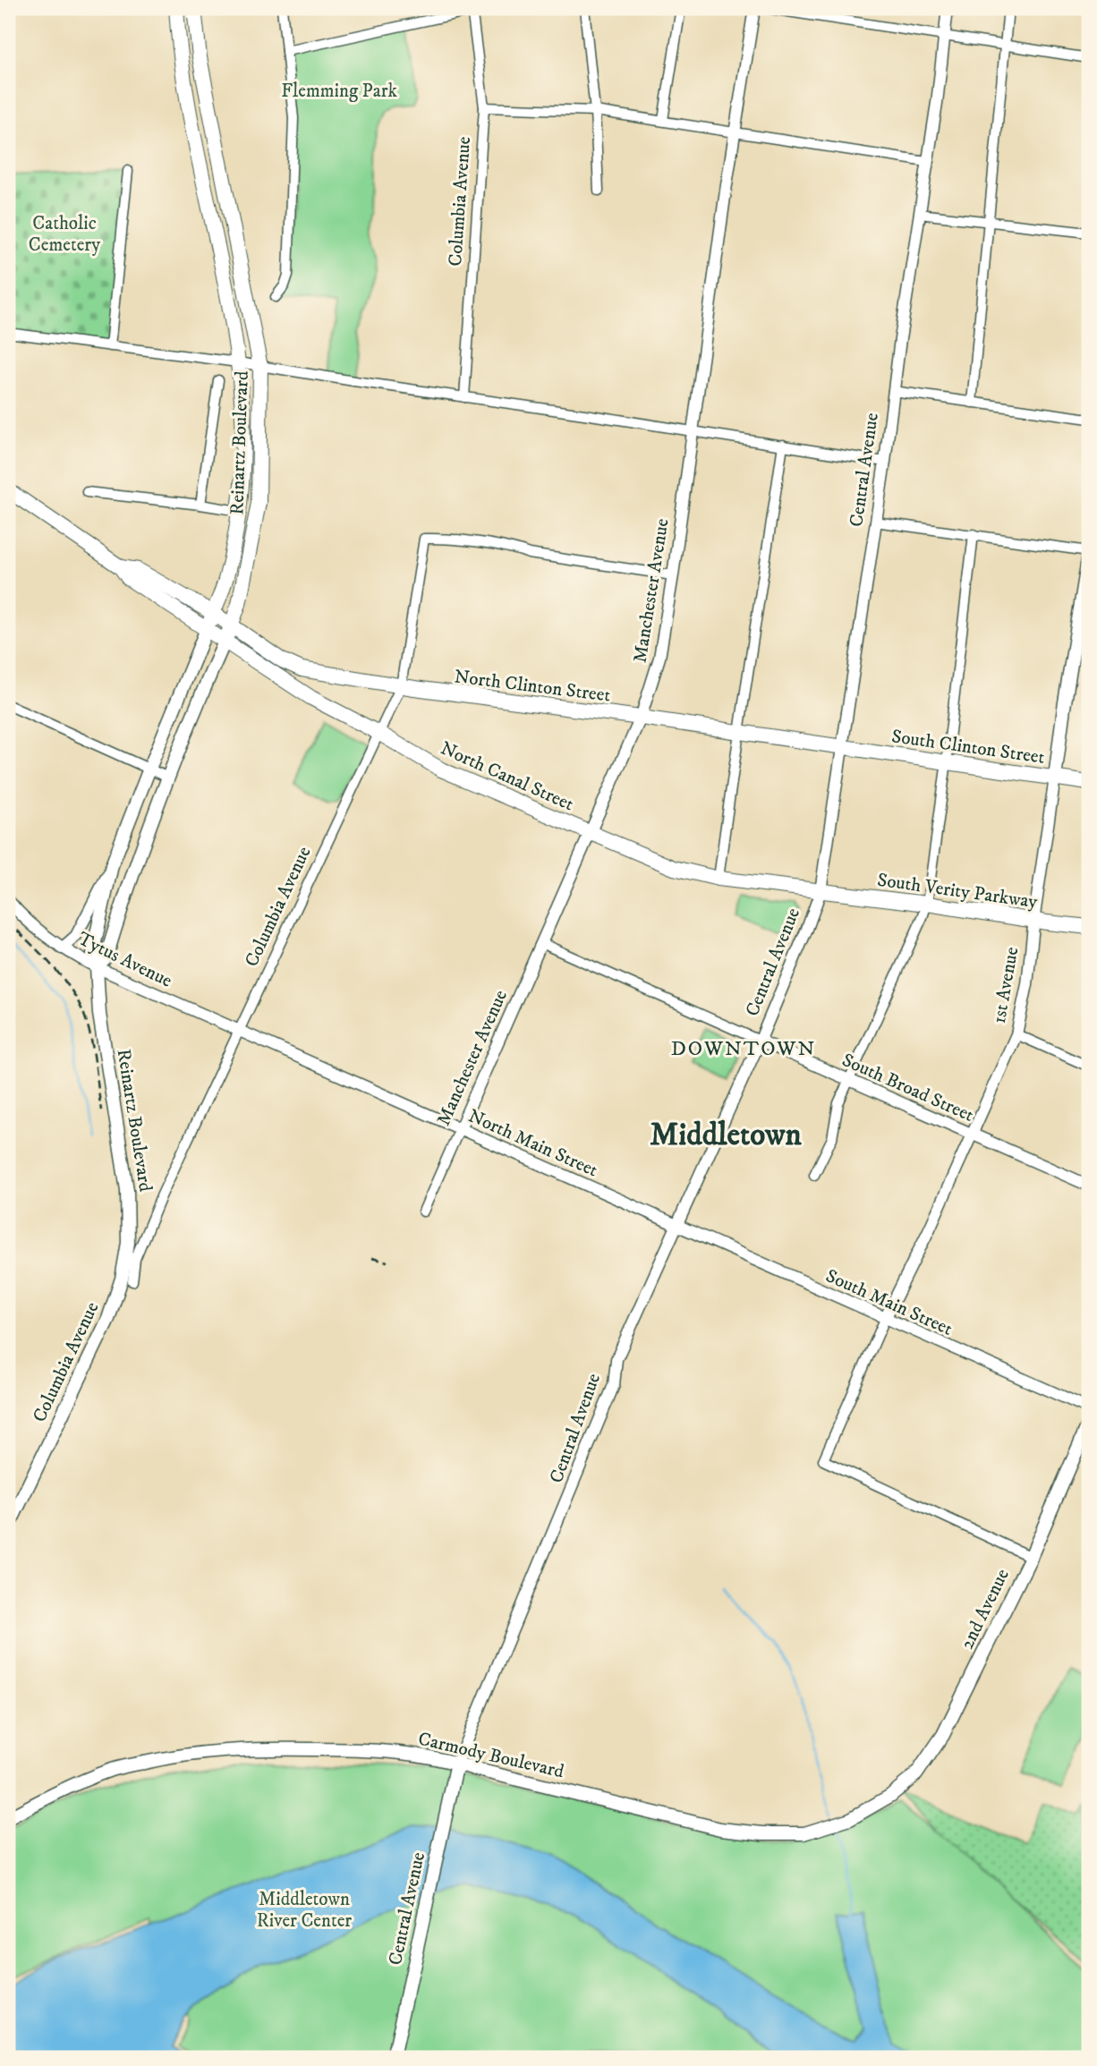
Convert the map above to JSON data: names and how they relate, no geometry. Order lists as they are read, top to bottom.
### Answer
{
  "streets": {
    "main road": [
      "Columbia Avenue",
      "Reinartz Boulevard",
      "Central Avenue",
      "North Clinton Street",
      "South Clinton Street",
      "North Canal Street",
      "South Verity Parkway",
      "1st Avenue",
      "2nd Avenue",
      "Carmody Boulevard"
    ],
    "street": [
      "Manchester Avenue",
      "Tytus Avenue",
      "South Broad Street",
      "North Main Street",
      "South Main Street"
    ]
  },
  "crossings": [
    ["Columbia Avenue", "Reinartz Boulevard"],
    ["Columbia Avenue", "Manchester Avenue"],
    ["Columbia Avenue", "North Clinton Street"],
    ["Columbia Avenue", "North Canal Street"],
    ["Columbia Avenue", "Tytus Avenue"],
    ["Columbia Avenue", "North Main Street"],
    ["Reinartz Boulevard", "North Clinton Street"],
    ["Reinartz Boulevard", "North Canal Street"],
    ["Reinartz Boulevard", "Tytus Avenue"],
    ["Central Avenue", "North Clinton Street"],
    ["Central Avenue", "South Clinton Street"],
    ["Central Avenue", "North Canal Street"],
    ["Central Avenue", "South Verity Parkway"],
    ["Central Avenue", "South Broad Street"],
    ["Central Avenue", "North Main Street"],
    ["Central Avenue", "South Main Street"],
    ["Central Avenue", "Carmody Boulevard"],
    ["Manchester Avenue", "North Clinton Street"],
    ["Manchester Avenue", "North Canal Street"],
    ["Manchester Avenue", "South Broad Street"],
    ["Manchester Avenue", "North Main Street"],
    ["North Clinton Street", "South Clinton Street"],
    ["North Clinton Street", "North Canal Street"],
    ["South Clinton Street", "1st Avenue"],
    ["North Canal Street", "South Verity Parkway"],
    ["South Verity Parkway", "1st Avenue"],
    ["Tytus Avenue", "North Main Street"],
    ["1st Avenue", "South Broad Street"],
    ["1st Avenue", "South Main Street"],
    ["1st Avenue", "2nd Avenue"],
    ["North Main Street", "South Main Street"],
    ["2nd Avenue", "Carmody Boulevard"]
  ],
  "districts": ["DOWNTOWN", "Middletown"],
  "parks": ["Flemming Park", "Catholic Cemetery", "Middletown River Center"]
}
